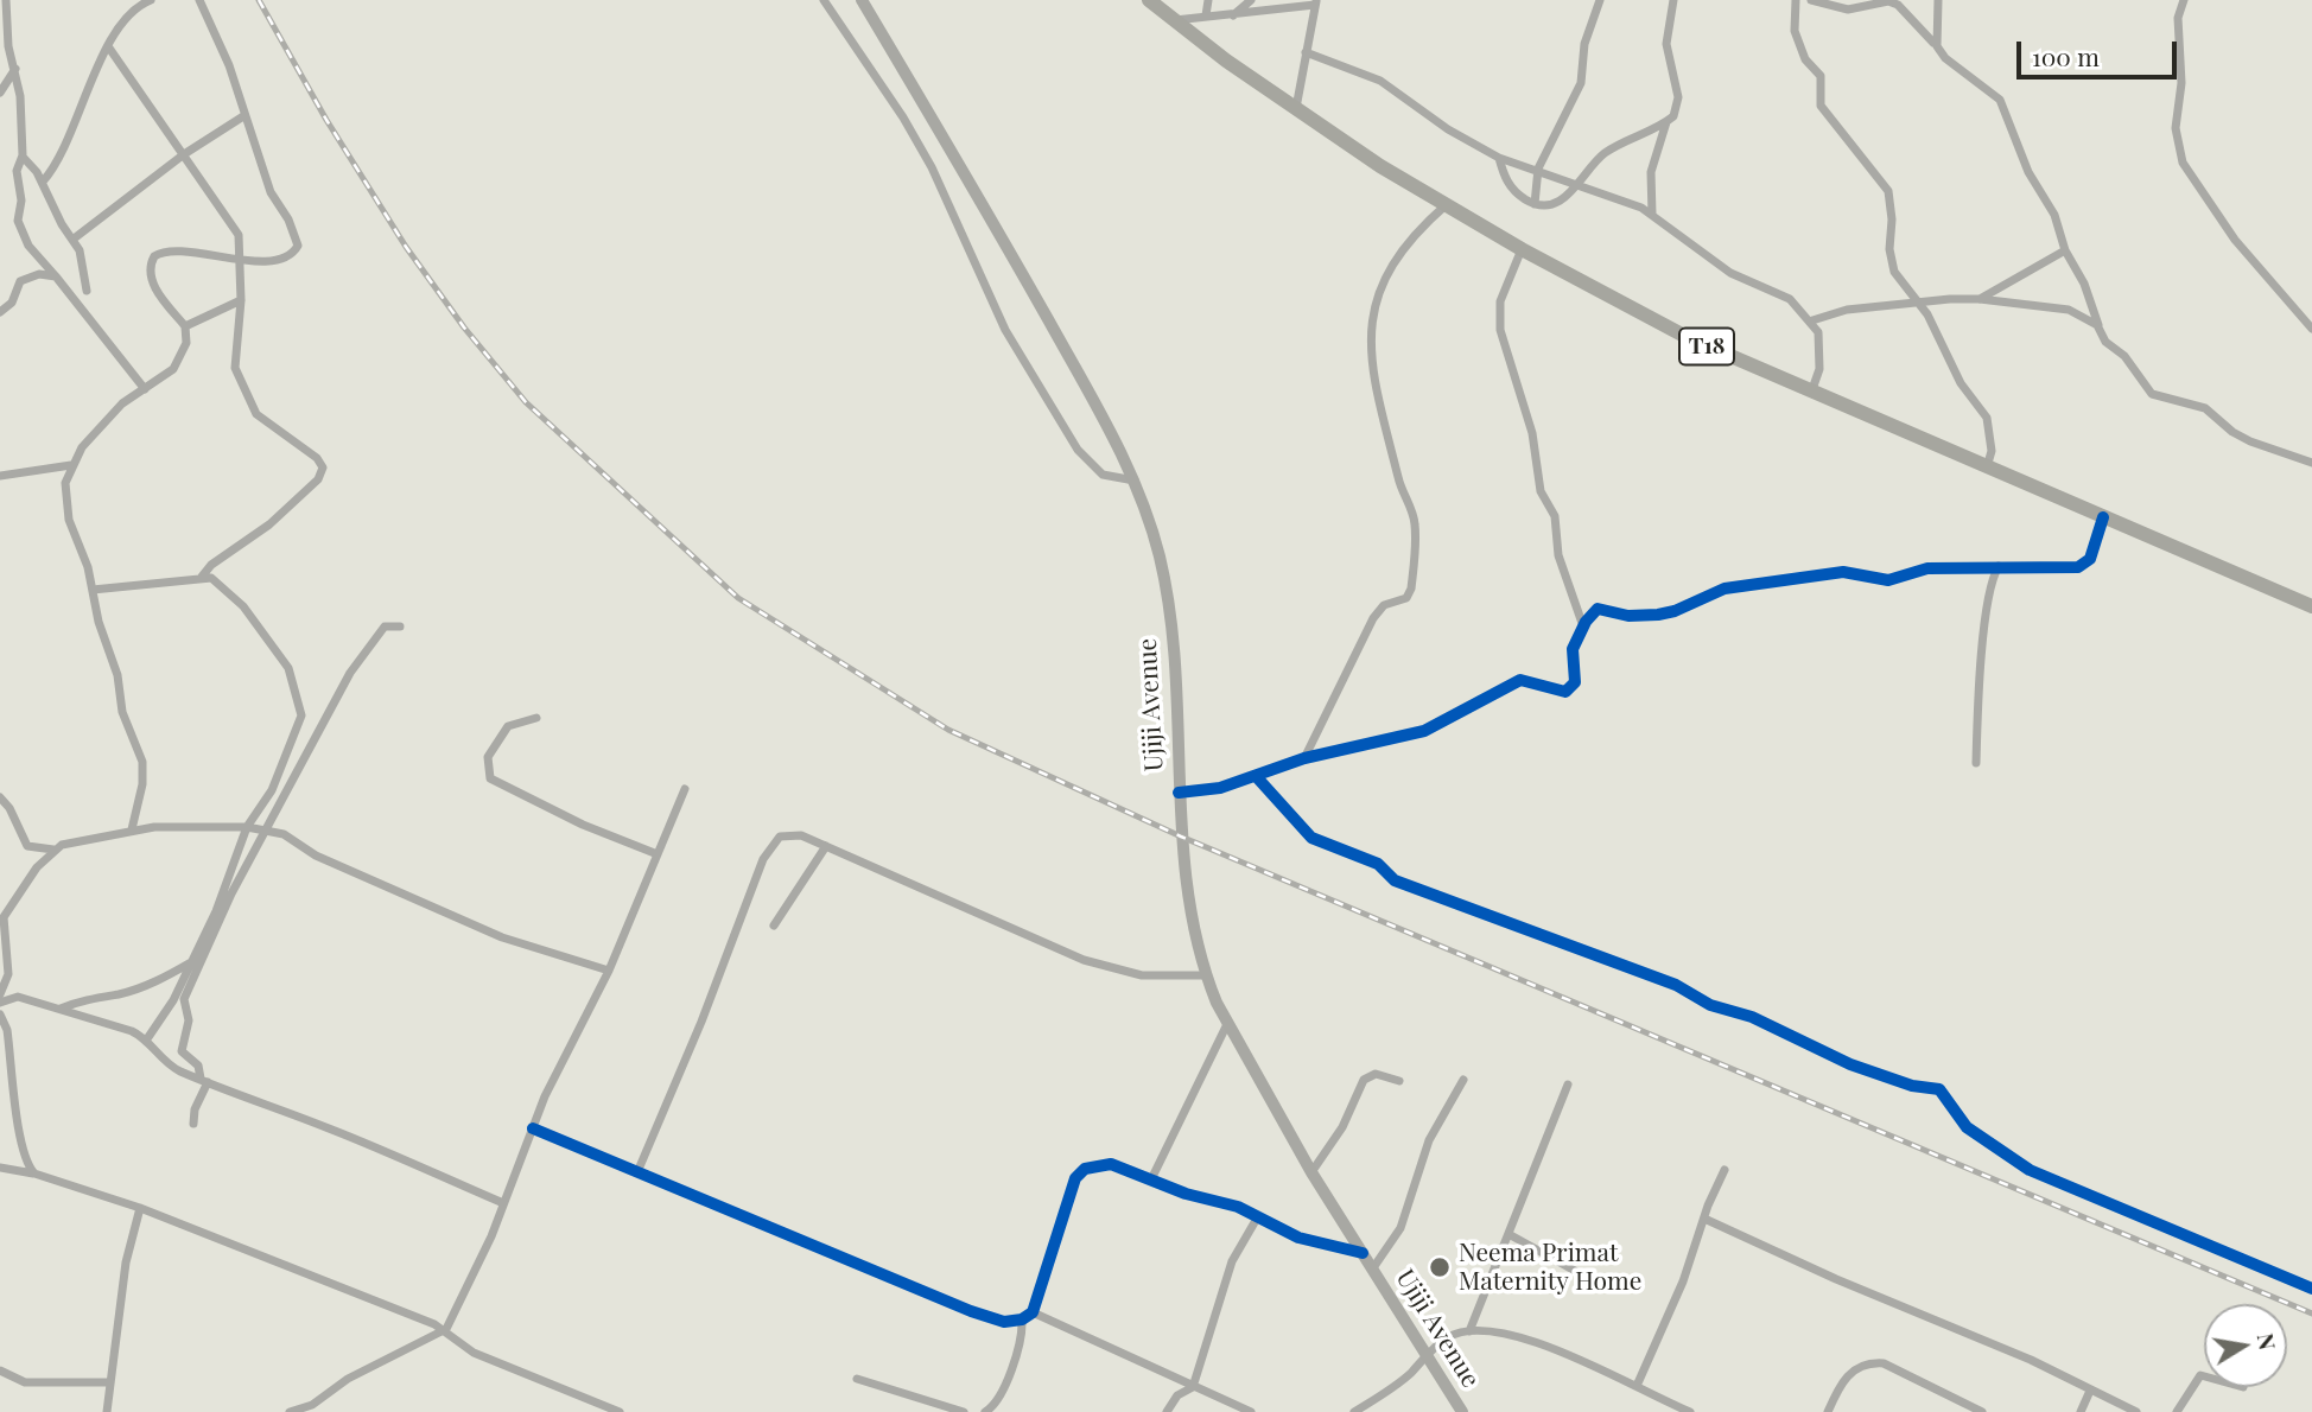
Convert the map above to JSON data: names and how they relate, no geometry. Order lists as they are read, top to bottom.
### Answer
{
  "streets": {
    "highway": ["T18"],
    "main road": ["Ujiji Avenue"]
  },
  "places": ["Neema Primat Maternity Home"],
  "scale_bar": "100 m",
  "north": "right"
}
